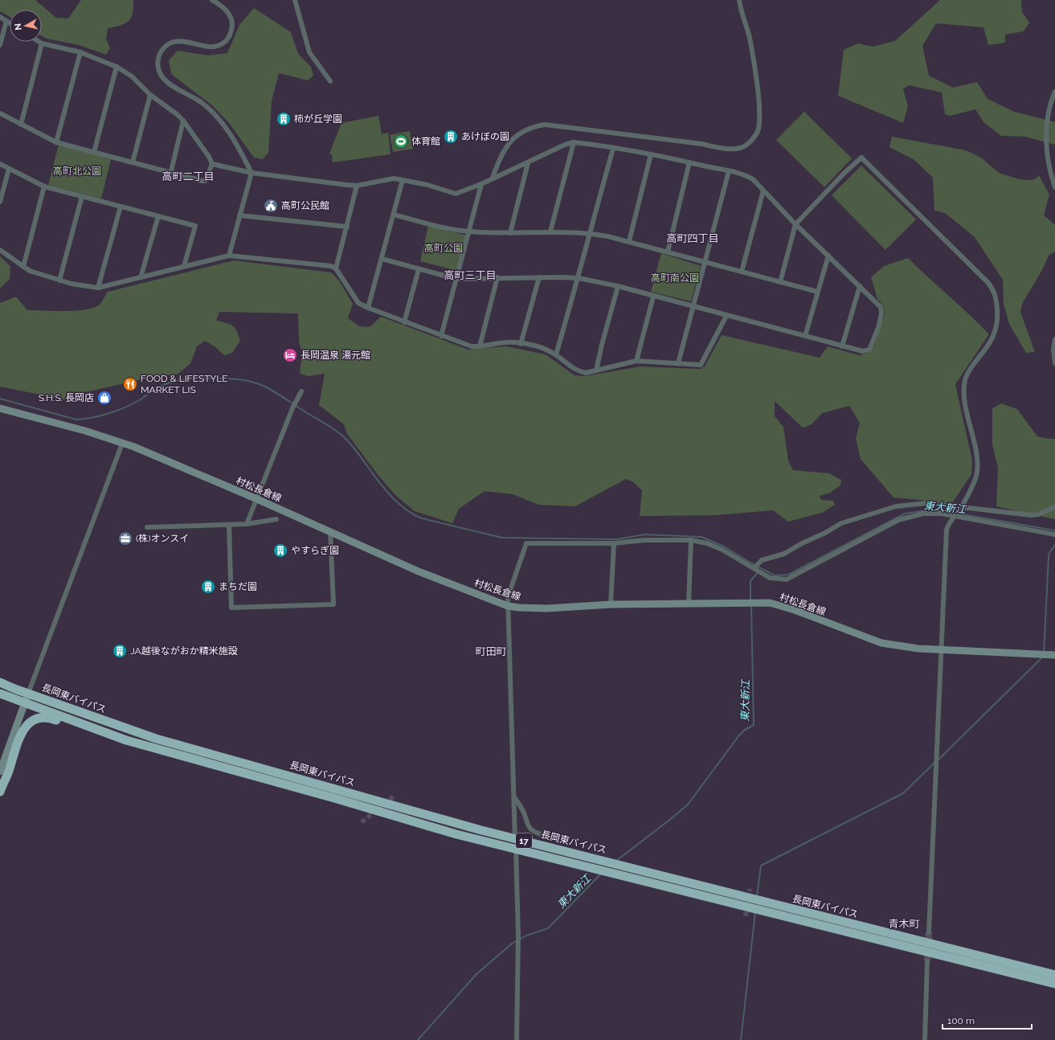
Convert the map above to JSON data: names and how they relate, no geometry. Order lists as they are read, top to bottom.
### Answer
{
  "streets": {
    "highway": ["長岡東バイパス", "17"],
    "main road": ["村松長倉線"]
  },
  "districts": [
    "高町二丁目",
    "高町四丁目",
    "高町三丁目",
    "町田町",
    "青木町"
  ],
  "water": ["東大新江"],
  "parks": ["高町北公園", "高町公園", "高町南公園"],
  "places": {
    "building": [
      "柿が丘学園",
      "あけぼの園",
      "やすらぎ園",
      "まちだ園",
      "JA越後ながおか精米施設"
    ],
    "sports": ["体育館"],
    "public building": ["高町公民館"],
    "hotel": ["長岡温泉 湯元館"],
    "restaurant": ["FOOD & LIFESTYLE MARKET LIS"],
    "shop": ["S.H.S. 長岡店"],
    "office": ["(株)オンスイ"]
  },
  "scale_bar": "100 m",
  "north": "left"
}
